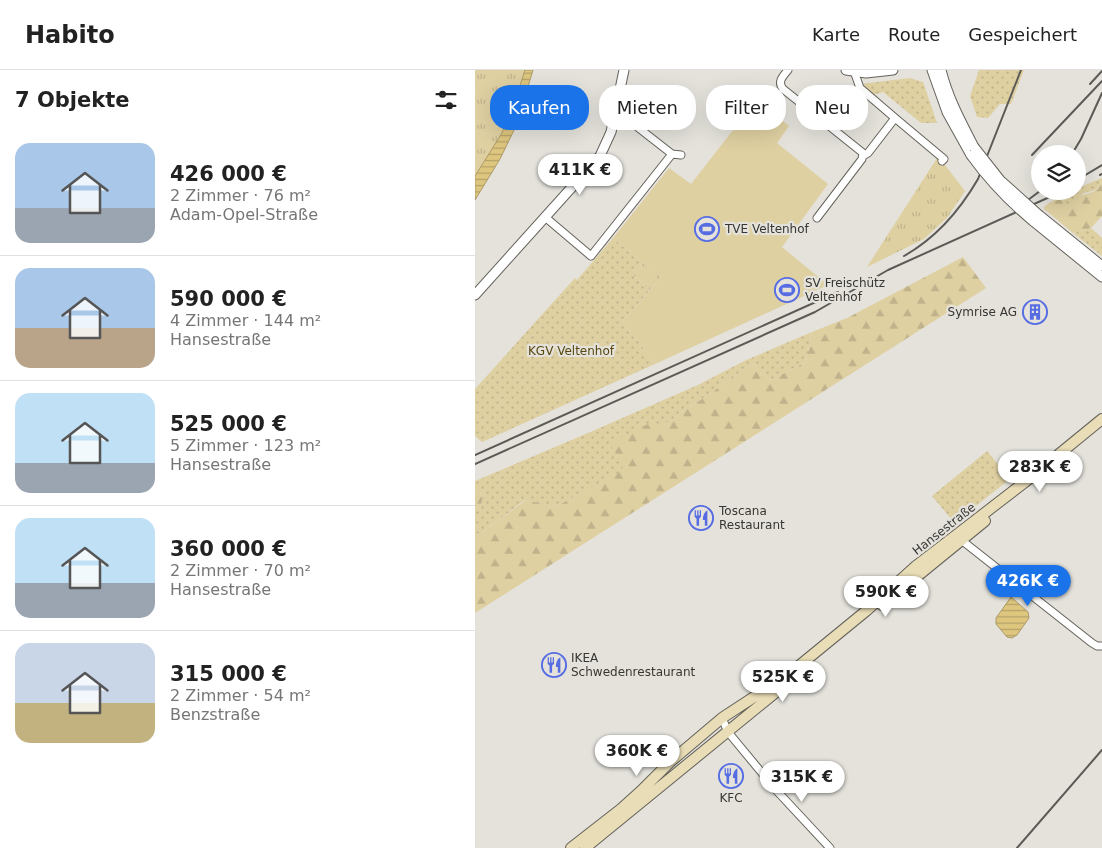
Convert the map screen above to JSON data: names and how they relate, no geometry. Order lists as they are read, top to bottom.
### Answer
{
  "streets": {
    "main road": ["Hansestraße"]
  },
  "parks": ["KGV Veltenhof"],
  "places": {
    "sports": ["TVE Veltenhof", "SV Freischütz Veltenhof"],
    "building": ["Symrise AG"],
    "restaurant": ["Toscana Restaurant", "IKEA Schwedenrestaurant", "KFC"]
  },
  "page": {
    "header": "Habito",
    "nav": ["Karte", "Route", "Gespeichert"],
    "heading": "7 Objekte",
    "chip": [
      "Kaufen",
      "Mieten",
      "Filter",
      "Neu"
    ],
    "list": [
      {
        "name": "426 000 €",
        "note": "2 Zimmer · 76 m² · Adam-Opel-Straße"
      },
      {
        "name": "590 000 €",
        "note": "4 Zimmer · 144 m² · Hansestraße"
      },
      {
        "name": "525 000 €",
        "note": "5 Zimmer · 123 m² · Hansestraße"
      },
      {
        "name": "360 000 €",
        "note": "2 Zimmer · 70 m² · Hansestraße"
      },
      {
        "name": "315 000 €",
        "note": "2 Zimmer · 54 m² · Benzstraße"
      }
    ],
    "price": [
      "411K €",
      "283K €",
      "426K €",
      "590K €",
      "525K €",
      "360K €",
      "315K €"
    ]
  }
}
